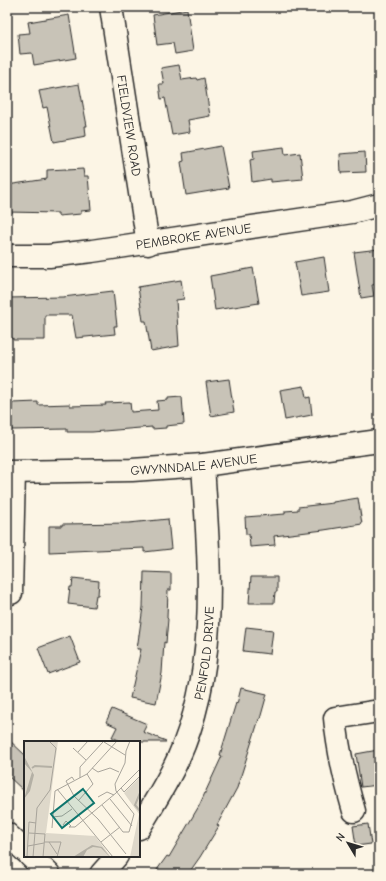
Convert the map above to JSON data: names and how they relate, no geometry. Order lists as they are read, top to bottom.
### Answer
{
  "streets": {
    "street": [
      "FIELDVIEW ROAD",
      "PEMBROKE AVENUE",
      "GWYNNDALE AVENUE",
      "PENFOLD DRIVE"
    ]
  },
  "crossings": [
    ["FIELDVIEW ROAD", "PEMBROKE AVENUE"],
    ["GWYNNDALE AVENUE", "PENFOLD DRIVE"]
  ],
  "north": "top left"
}
